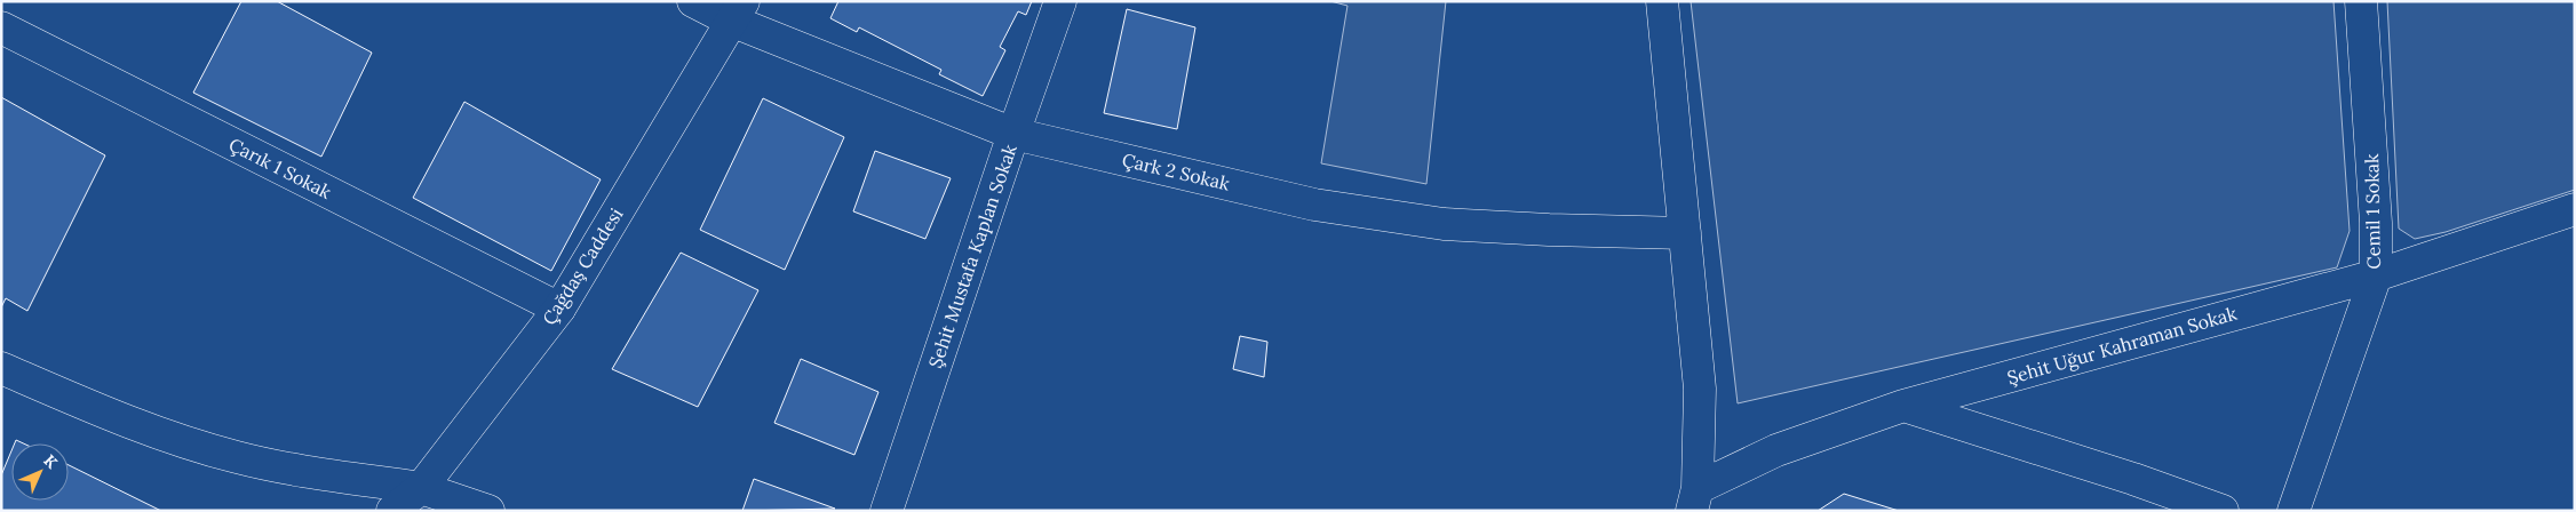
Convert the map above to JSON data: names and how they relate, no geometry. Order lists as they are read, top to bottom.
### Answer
{
  "streets": {
    "street": [
      "Çarık 1 Sokak",
      "Çark 2 Sokak",
      "Cemil 1 Sokak",
      "Şehit Mustafa Kaplan Sokak",
      "Çağdaş Caddesi",
      "Şehit Uğur Kahraman Sokak"
    ]
  },
  "crossings": [
    ["Çarık 1 Sokak", "Çağdaş Caddesi"],
    ["Çark 2 Sokak", "Şehit Mustafa Kaplan Sokak"],
    ["Çark 2 Sokak", "Çağdaş Caddesi"],
    ["Cemil 1 Sokak", "Şehit Uğur Kahraman Sokak"]
  ],
  "north": "top right"
}
